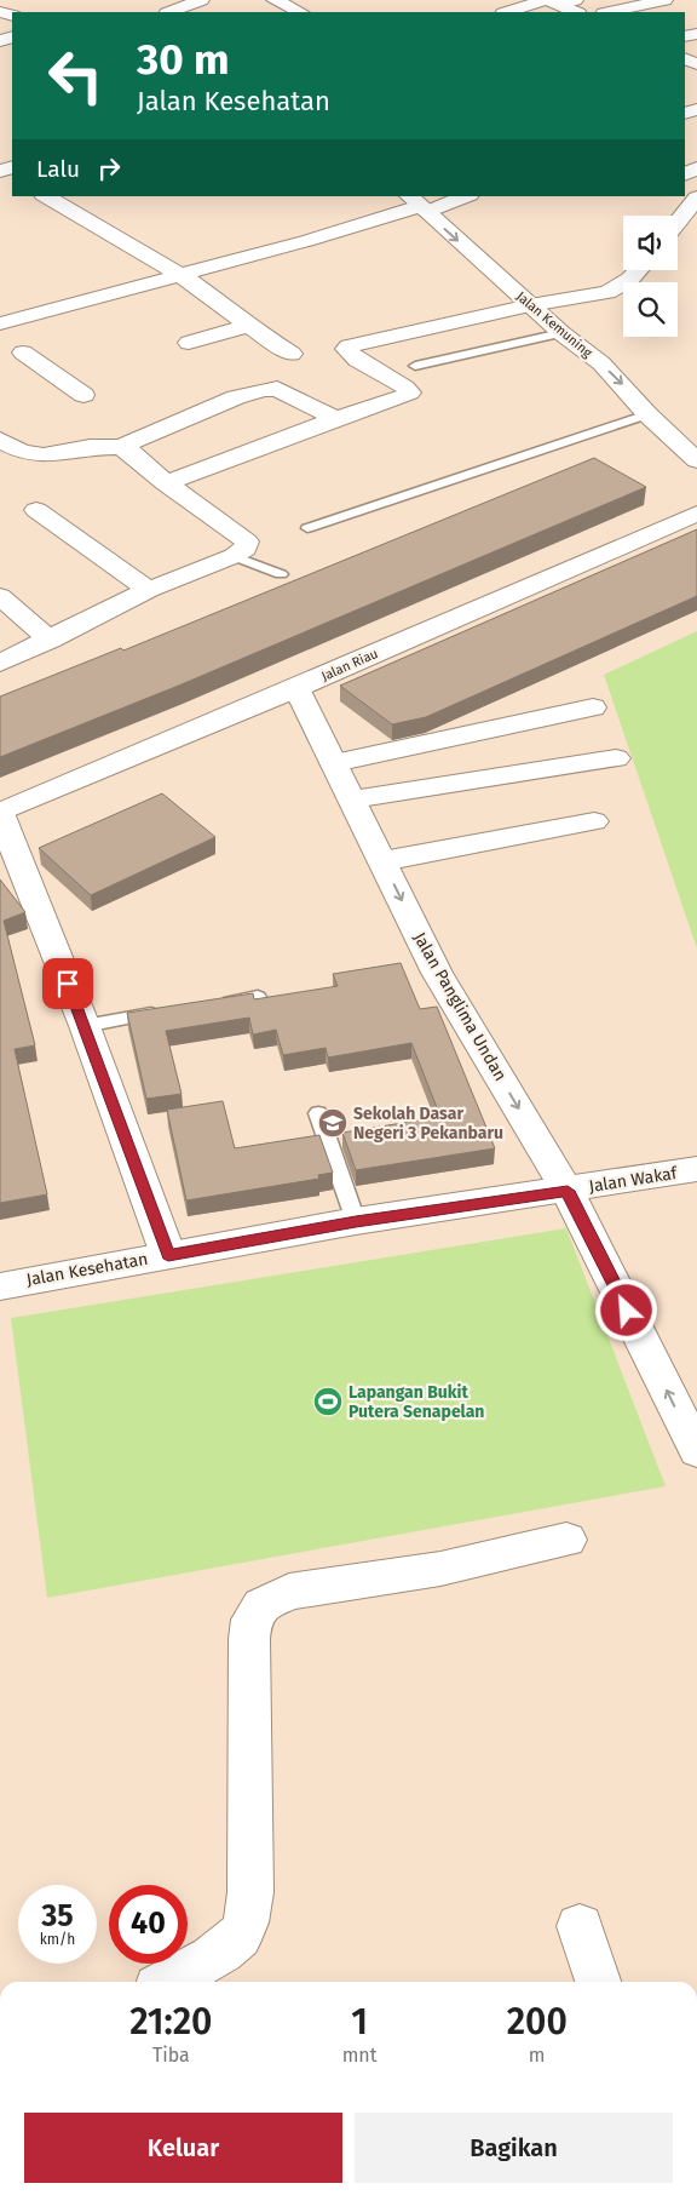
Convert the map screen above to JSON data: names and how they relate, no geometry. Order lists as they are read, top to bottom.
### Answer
{
  "streets": {
    "street": [
      "Jalan Kemuning",
      "Jalan Riau",
      "Jalan Panglima Undan",
      "Jalan Wakaf",
      "Jalan Kesehatan"
    ]
  },
  "crossings": [
    ["Jalan Riau", "Jalan Panglima Undan"],
    ["Jalan Panglima Undan", "Jalan Wakaf"],
    ["Jalan Panglima Undan", "Jalan Kesehatan"],
    ["Jalan Wakaf", "Jalan Kesehatan"]
  ],
  "one_way": ["Jalan Kemuning"],
  "places": {
    "school or university": ["Sekolah Dasar Negeri 3 Pekanbaru"],
    "sports": ["Lapangan Bukit Putera Senapelan"]
  },
  "page": {
    "turn": ["30 m", "Jalan Kesehatan"],
    "then": "Lalu",
    "speed": "35 km/h",
    "limit": "40",
    "eta": [
      "21:20",
      "Tiba",
      "1",
      "mnt",
      "200",
      "m"
    ],
    "buttons": ["Keluar", "Bagikan"]
  }
}
